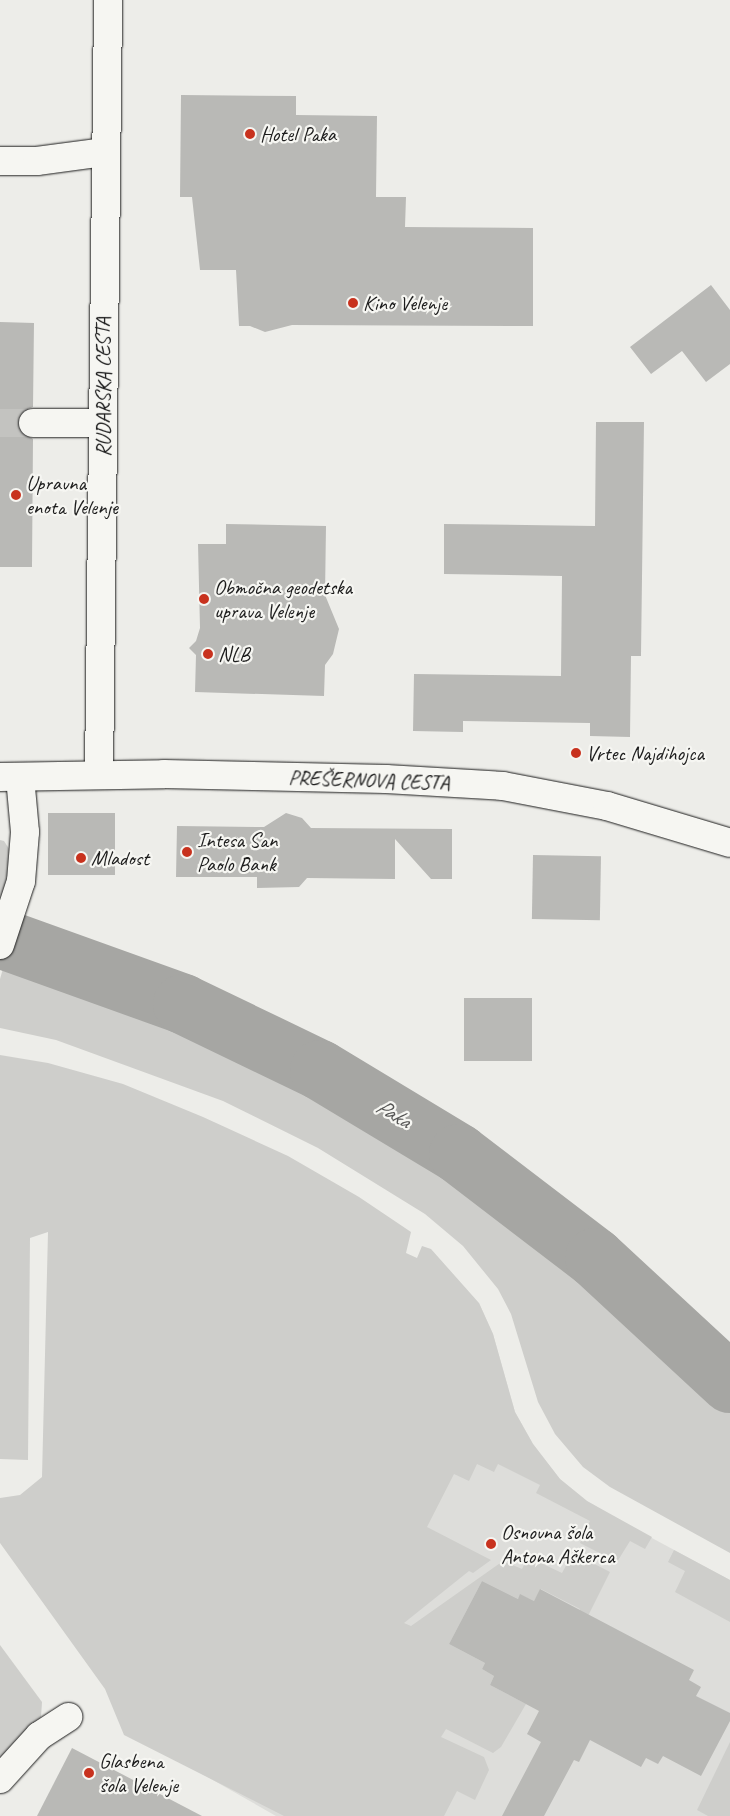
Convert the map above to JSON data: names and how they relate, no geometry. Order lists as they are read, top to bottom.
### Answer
{
  "streets": {
    "street": ["RUDARSKA CESTA", "PREŠERNOVA CESTA"]
  },
  "crossings": [
    ["RUDARSKA CESTA", "PREŠERNOVA CESTA"]
  ],
  "water": ["Paka"],
  "places": [
    "Hotel Paka",
    "Kino Velenje",
    "Upravna enota Velenje",
    "Območna geodetska uprava Velenje",
    "NLB",
    "Vrtec Najdihojca",
    "Intesa San Paolo Bank",
    "Mladost",
    "Osnovna šola Antona Aškerca",
    "Glasbena šola Velenje"
  ]
}
